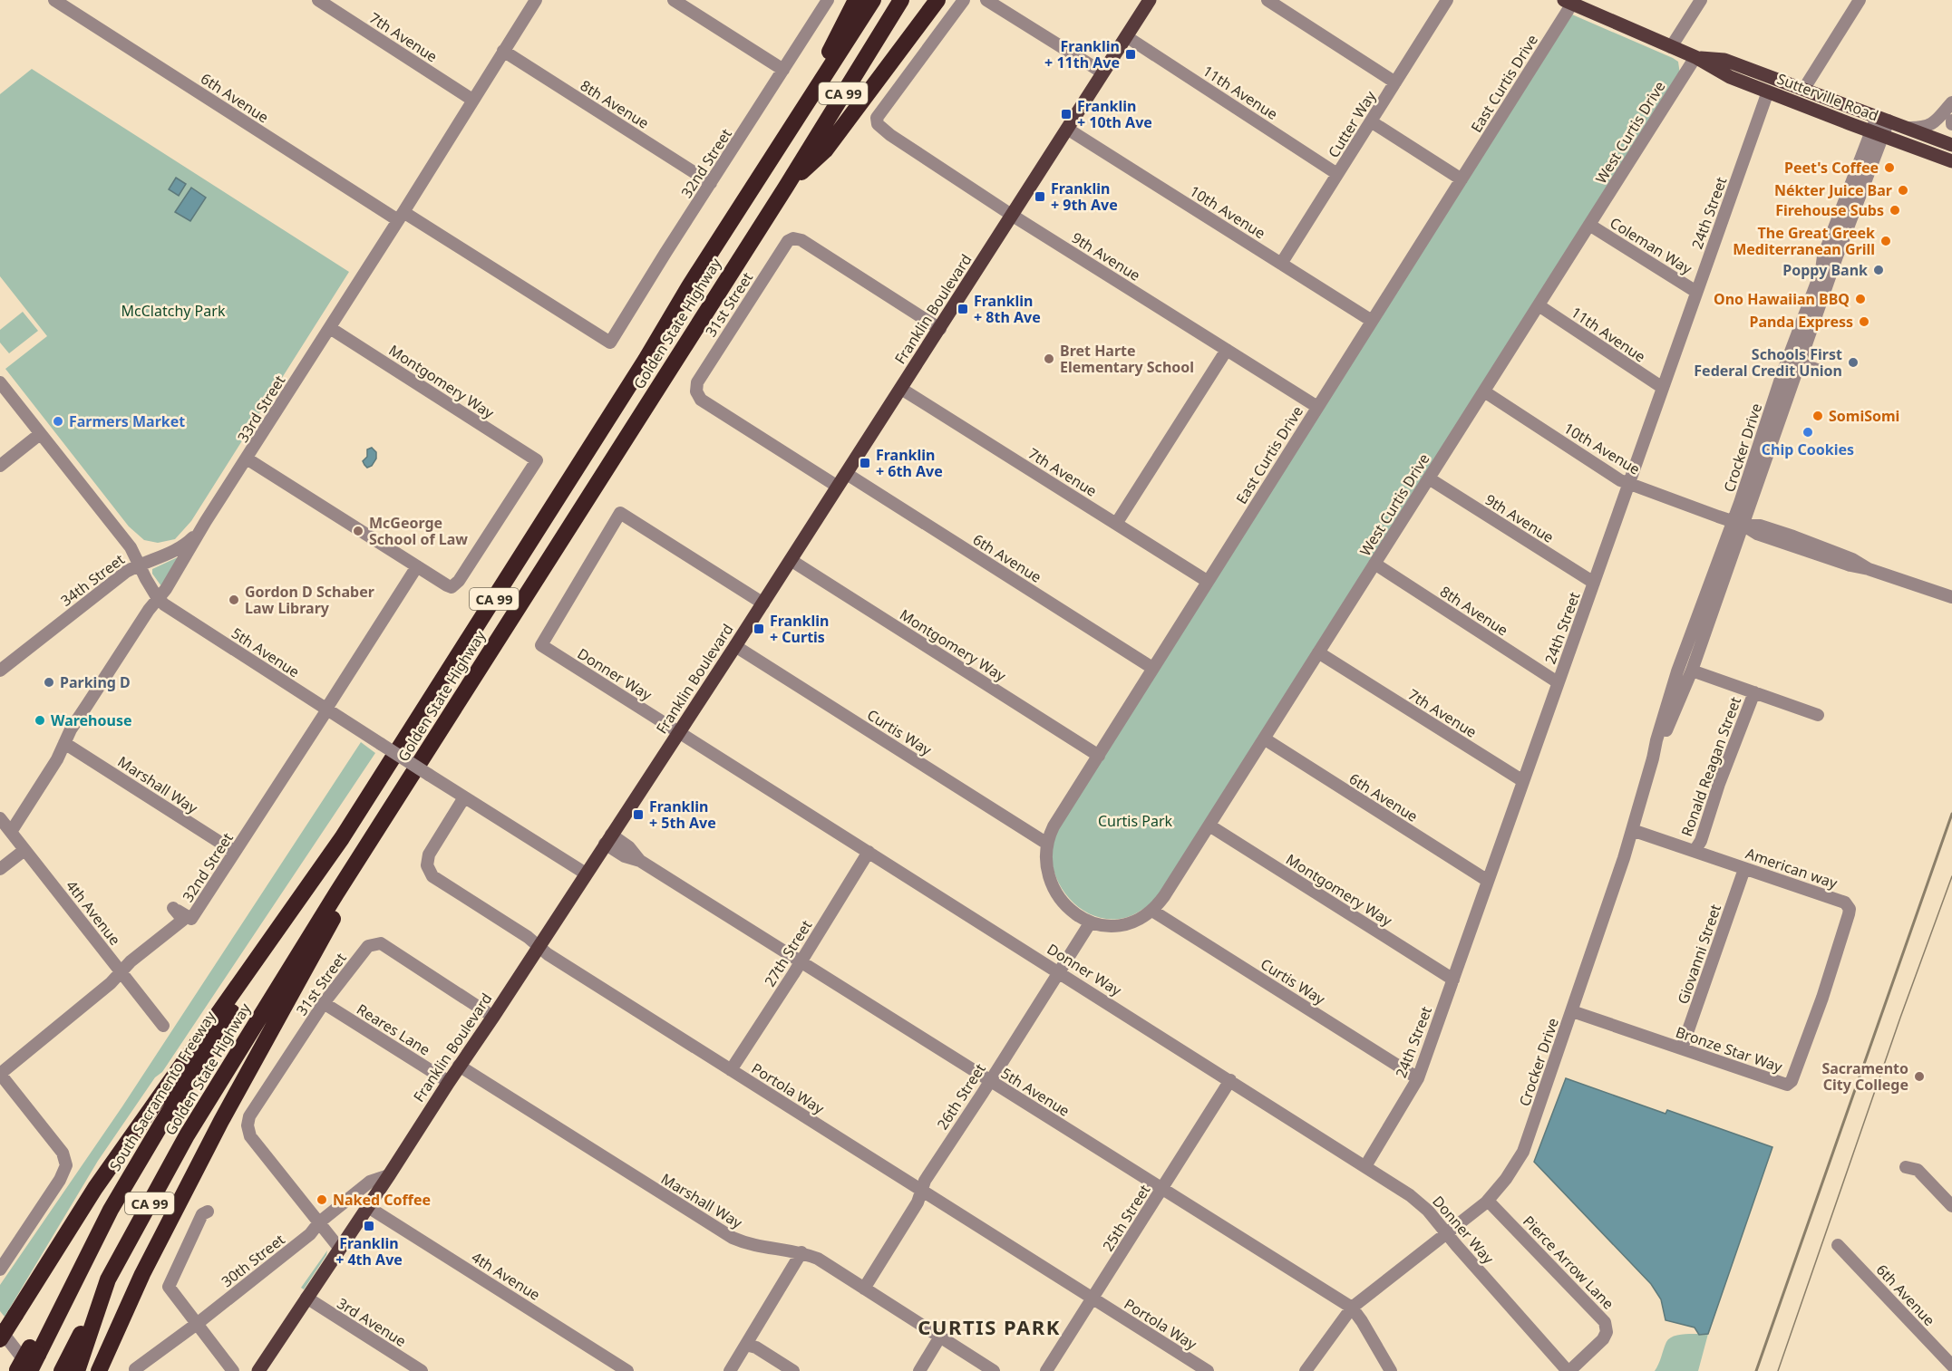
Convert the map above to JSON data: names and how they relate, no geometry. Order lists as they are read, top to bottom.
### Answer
{
  "streets": {
    "highway": ["CA 99", "Golden State Highway", "South Sacramento Freeway"],
    "main road": ["Sutterville Road", "Franklin Boulevard"],
    "street": [
      "7th Avenue",
      "East Curtis Drive",
      "11th Avenue",
      "6th Avenue",
      "8th Avenue",
      "Cutter Way",
      "West Curtis Drive",
      "32nd Street",
      "10th Avenue",
      "24th Street",
      "Coleman Way",
      "9th Avenue",
      "31st Street",
      "Montgomery Way",
      "33rd Street",
      "Crocker Drive",
      "34th Street",
      "5th Avenue",
      "Donner Way",
      "Curtis Way",
      "Ronald Reagan Street",
      "Marshall Way",
      "American way",
      "4th Avenue",
      "27th Street",
      "Giovanni Street",
      "Reares Lane",
      "Bronze Star Way",
      "Portola Way",
      "26th Street",
      "25th Street",
      "30th Street",
      "Pierce Arrow Lane",
      "3rd Avenue"
    ]
  },
  "crossings": [
    ["7th Avenue", "East Curtis Drive"],
    ["7th Avenue", "West Curtis Drive"],
    ["7th Avenue", "24th Street"],
    ["7th Avenue", "Franklin Boulevard"],
    ["7th Avenue", "33rd Street"],
    ["East Curtis Drive", "Sutterville Road"],
    ["East Curtis Drive", "6th Avenue"],
    ["East Curtis Drive", "West Curtis Drive"],
    ["East Curtis Drive", "10th Avenue"],
    ["East Curtis Drive", "9th Avenue"],
    ["East Curtis Drive", "Montgomery Way"],
    ["East Curtis Drive", "Curtis Way"],
    ["East Curtis Drive", "26th Street"],
    ["11th Avenue", "Cutter Way"],
    ["11th Avenue", "West Curtis Drive"],
    ["11th Avenue", "24th Street"],
    ["11th Avenue", "Franklin Boulevard"],
    ["Sutterville Road", "West Curtis Drive"],
    ["Sutterville Road", "24th Street"],
    ["Sutterville Road", "Crocker Drive"],
    ["6th Avenue", "West Curtis Drive"],
    ["6th Avenue", "32nd Street"],
    ["6th Avenue", "24th Street"],
    ["6th Avenue", "Franklin Boulevard"],
    ["6th Avenue", "33rd Street"],
    ["8th Avenue", "West Curtis Drive"],
    ["8th Avenue", "32nd Street"],
    ["8th Avenue", "24th Street"],
    ["8th Avenue", "33rd Street"],
    ["Cutter Way", "10th Avenue"],
    ["West Curtis Drive", "10th Avenue"],
    ["West Curtis Drive", "Coleman Way"],
    ["West Curtis Drive", "9th Avenue"],
    ["West Curtis Drive", "Montgomery Way"],
    ["West Curtis Drive", "Curtis Way"],
    ["West Curtis Drive", "26th Street"],
    ["32nd Street", "Montgomery Way"],
    ["32nd Street", "5th Avenue"],
    ["32nd Street", "Marshall Way"],
    ["32nd Street", "4th Avenue"],
    ["10th Avenue", "24th Street"],
    ["10th Avenue", "Franklin Boulevard"],
    ["10th Avenue", "Crocker Drive"],
    ["24th Street", "Coleman Way"],
    ["24th Street", "9th Avenue"],
    ["24th Street", "Montgomery Way"],
    ["24th Street", "Donner Way"],
    ["24th Street", "Curtis Way"],
    ["9th Avenue", "Franklin Boulevard"],
    ["31st Street", "Franklin Boulevard"],
    ["31st Street", "Reares Lane"],
    ["31st Street", "30th Street"],
    ["Franklin Boulevard", "Montgomery Way"],
    ["Franklin Boulevard", "5th Avenue"],
    ["Franklin Boulevard", "Donner Way"],
    ["Franklin Boulevard", "Curtis Way"],
    ["Franklin Boulevard", "Marshall Way"],
    ["Franklin Boulevard", "4th Avenue"],
    ["Franklin Boulevard", "Reares Lane"],
    ["Franklin Boulevard", "Portola Way"],
    ["Franklin Boulevard", "30th Street"],
    ["Franklin Boulevard", "3rd Avenue"],
    ["Golden State Highway", "South Sacramento Freeway"],
    ["Montgomery Way", "33rd Street"],
    ["33rd Street", "34th Street"],
    ["33rd Street", "5th Avenue"],
    ["33rd Street", "Marshall Way"],
    ["33rd Street", "4th Avenue"],
    ["Crocker Drive", "5th Avenue"],
    ["Crocker Drive", "Donner Way"],
    ["Crocker Drive", "American way"],
    ["Crocker Drive", "Bronze Star Way"],
    ["Crocker Drive", "Pierce Arrow Lane"],
    ["34th Street", "5th Avenue"],
    ["5th Avenue", "27th Street"],
    ["5th Avenue", "Portola Way"],
    ["5th Avenue", "26th Street"],
    ["5th Avenue", "25th Street"],
    ["Donner Way", "27th Street"],
    ["Donner Way", "26th Street"],
    ["Donner Way", "25th Street"],
    ["Donner Way", "Pierce Arrow Lane"],
    ["Ronald Reagan Street", "American way"],
    ["Marshall Way", "26th Street"],
    ["American way", "Giovanni Street"],
    ["American way", "Bronze Star Way"],
    ["27th Street", "Portola Way"],
    ["Giovanni Street", "Bronze Star Way"],
    ["Portola Way", "26th Street"],
    ["Portola Way", "25th Street"]
  ],
  "districts": ["CURTIS PARK"],
  "parks": ["McClatchy Park", "Curtis Park"],
  "places": {
    "transit": [
      "Franklin + 11th Ave",
      "Franklin + 10th Ave",
      "Franklin + 9th Ave",
      "Franklin + 8th Ave",
      "Franklin + 6th Ave",
      "Franklin + Curtis",
      "Franklin + 5th Ave",
      "Franklin + 4th Ave"
    ],
    "other": [
      "Peet's Coffee",
      "Nékter Juice Bar",
      "Firehouse Subs",
      "The Great Greek Mediterranean Grill",
      "Poppy Bank",
      "Ono Hawaiian BBQ",
      "Panda Express",
      "Bret Harte Elementary School",
      "Schools First Federal Credit Union",
      "SomiSomi",
      "Farmers Market",
      "Chip Cookies",
      "McGeorge School of Law",
      "Gordon D Schaber Law Library",
      "Parking D",
      "Warehouse",
      "Sacramento City College",
      "Naked Coffee"
    ]
  }
}
